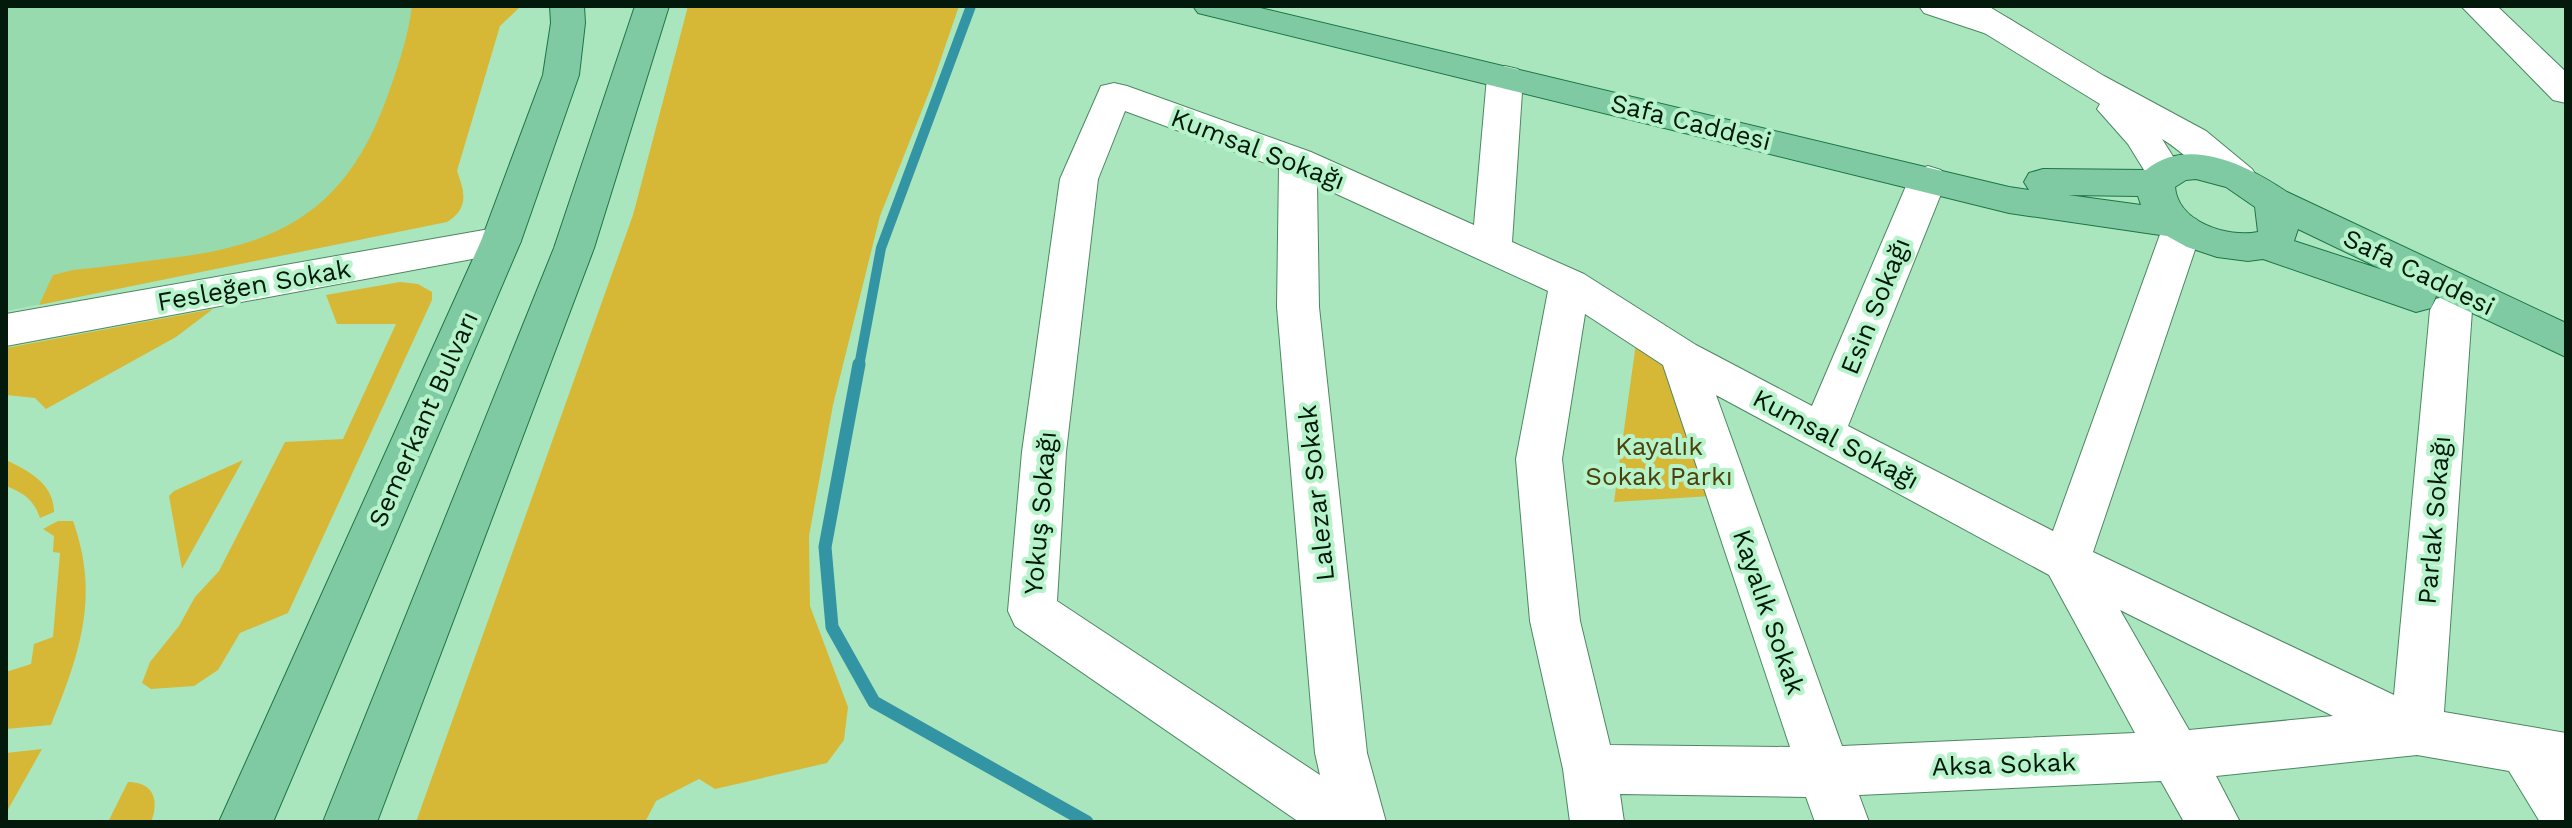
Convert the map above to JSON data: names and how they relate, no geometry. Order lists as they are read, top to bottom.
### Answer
{
  "streets": {
    "main road": ["Safa Caddesi", "Semerkant Bulvarı"],
    "street": [
      "Kumsal Sokağı",
      "Fesleğen Sokak",
      "Esin Sokağı",
      "Lalezar Sokak",
      "Yokuş Sokağı",
      "Parlak Sokağı",
      "Kayalık Sokak",
      "Aksa Sokak"
    ]
  },
  "crossings": [
    ["Safa Caddesi", "Esin Sokağı"],
    ["Safa Caddesi", "Parlak Sokağı"],
    ["Kumsal Sokağı", "Esin Sokağı"],
    ["Kumsal Sokağı", "Lalezar Sokak"],
    ["Kumsal Sokağı", "Yokuş Sokağı"],
    ["Kumsal Sokağı", "Parlak Sokağı"],
    ["Kumsal Sokağı", "Kayalık Sokak"],
    ["Kumsal Sokağı", "Aksa Sokak"],
    ["Fesleğen Sokak", "Semerkant Bulvarı"],
    ["Parlak Sokağı", "Aksa Sokak"],
    ["Kayalık Sokak", "Aksa Sokak"]
  ],
  "parks": ["Kayalık Sokak Parkı"]
}
